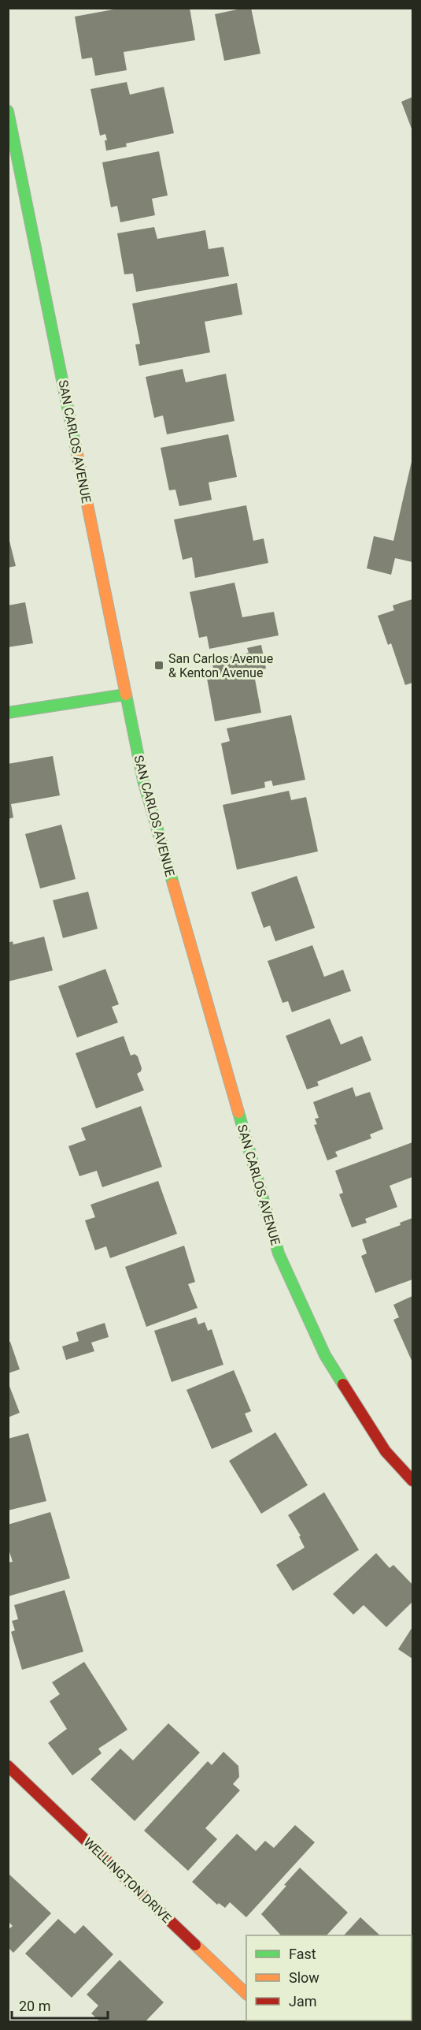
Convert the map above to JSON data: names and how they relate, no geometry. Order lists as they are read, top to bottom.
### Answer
{
  "streets": {
    "main road": ["SAN CARLOS AVENUE", "WELLINGTON DRIVE"]
  },
  "places": {
    "transit": ["San Carlos Avenue & Kenton Avenue"]
  },
  "legend": ["Fast", "Slow", "Jam"],
  "scale_bar": "20 m"
}
